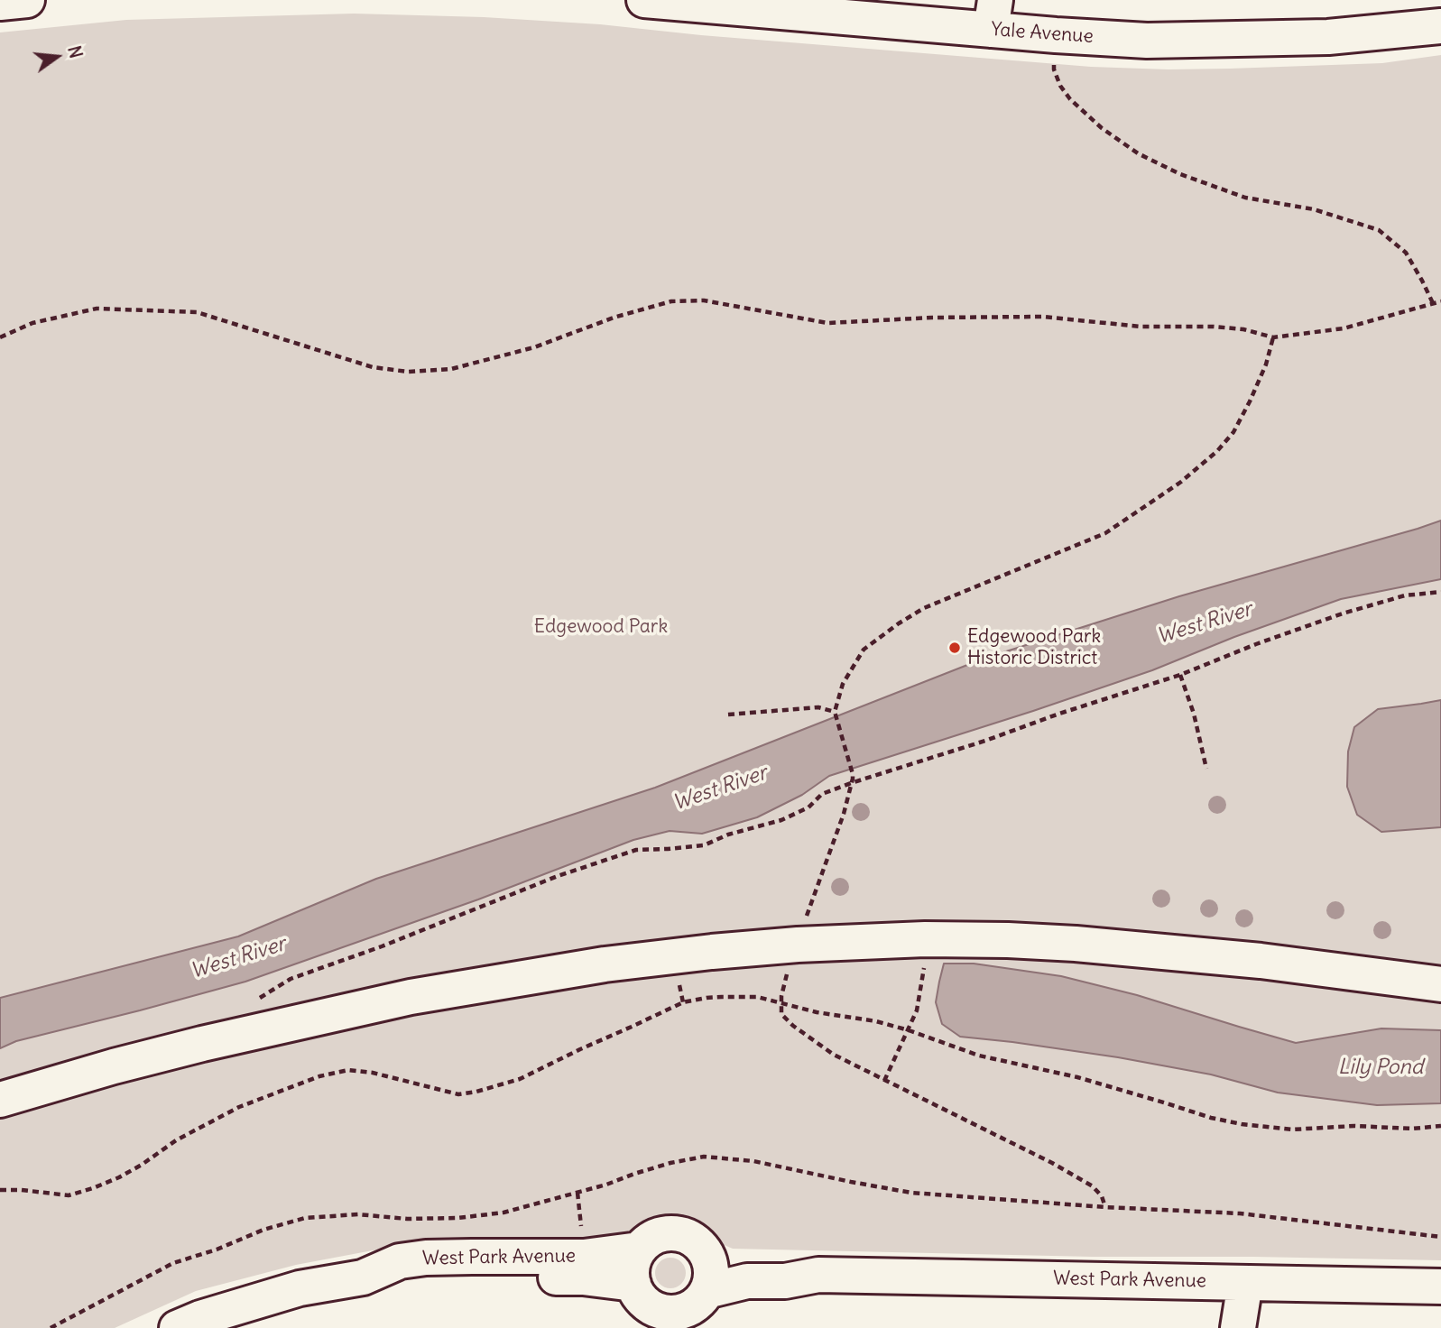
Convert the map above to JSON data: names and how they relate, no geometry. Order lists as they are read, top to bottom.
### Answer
{
  "streets": {
    "street": ["Yale Avenue", "West Park Avenue"]
  },
  "water": ["West River", "Lily Pond"],
  "parks": ["Edgewood Park"],
  "places": ["Edgewood Park Historic District"],
  "north": "right"
}
